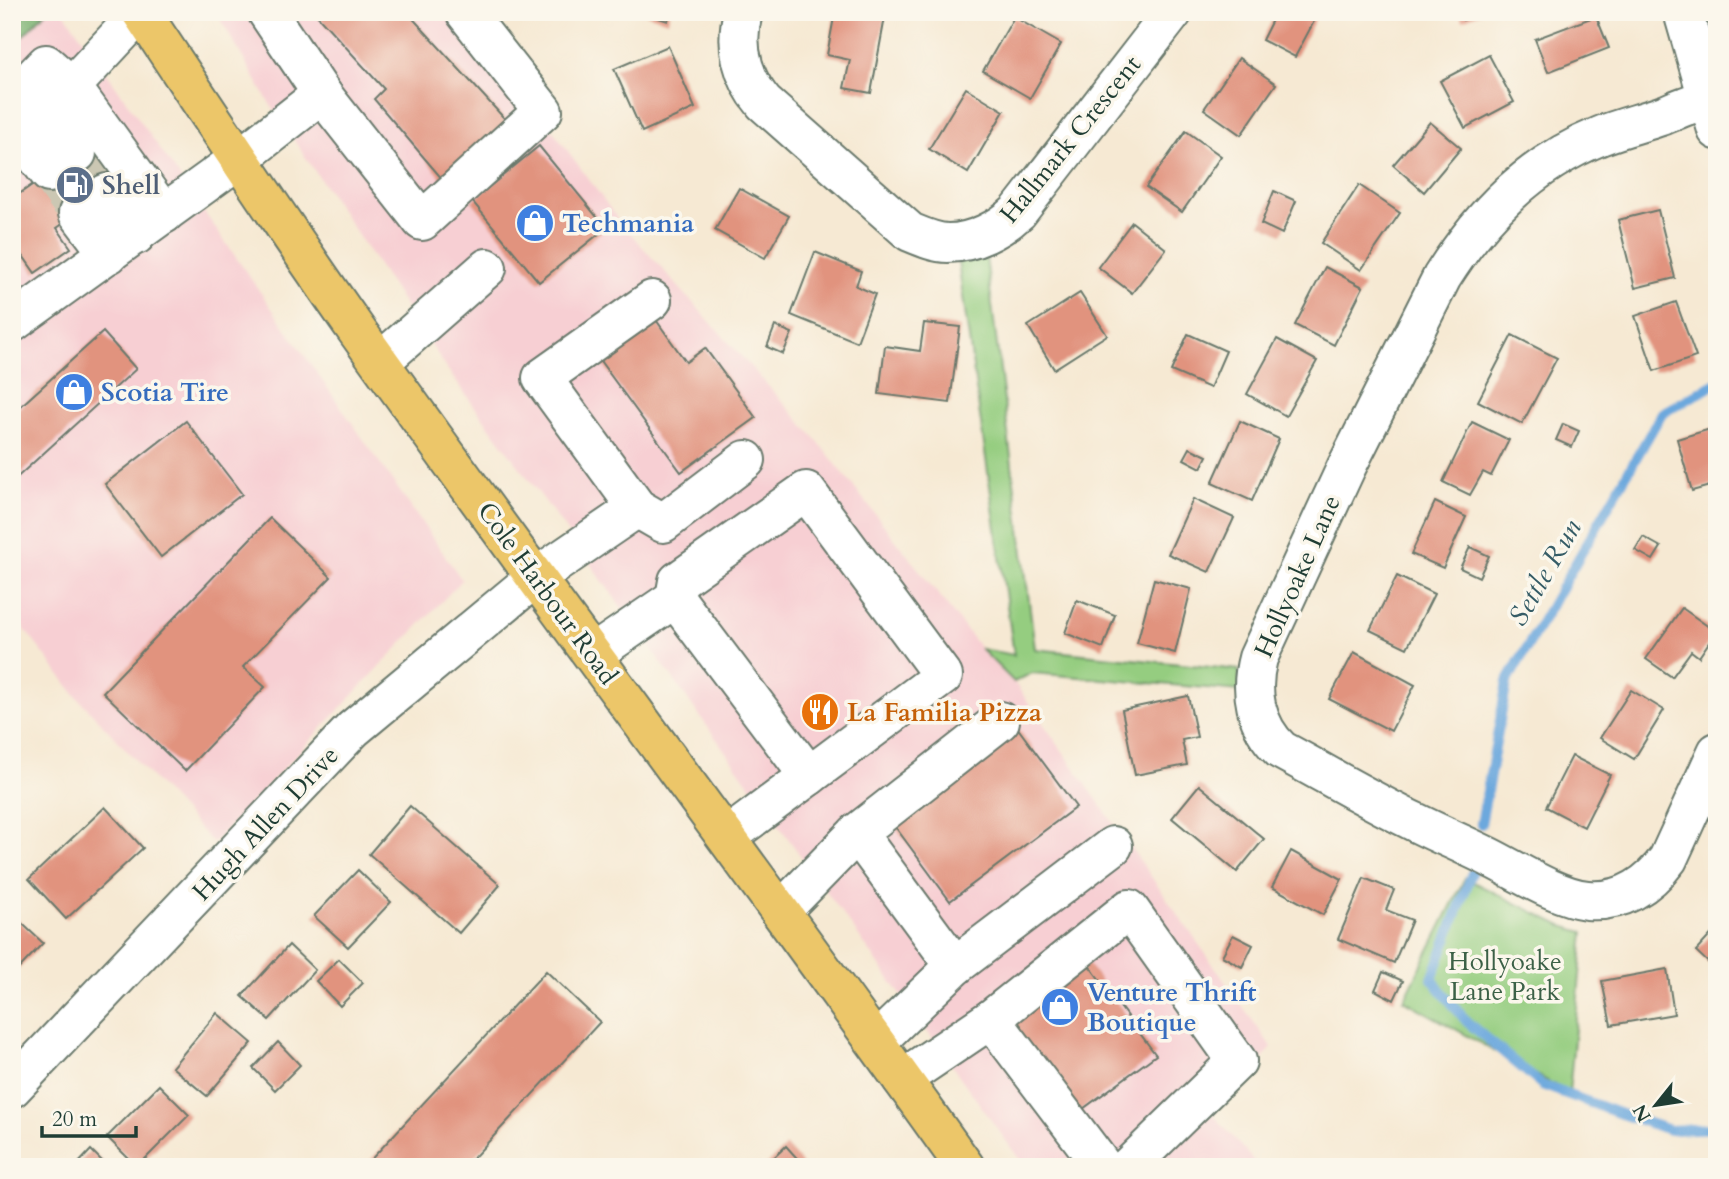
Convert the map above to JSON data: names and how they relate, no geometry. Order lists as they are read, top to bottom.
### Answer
{
  "streets": {
    "main road": ["Cole Harbour Road"],
    "street": ["Hallmark Crescent", "Hollyoake Lane", "Hugh Allen Drive"]
  },
  "crossings": [
    ["Cole Harbour Road", "Hugh Allen Drive"]
  ],
  "water": ["Settle Run"],
  "parks": ["Hollyoake Lane Park"],
  "places": {
    "fuel station": ["Shell"],
    "shop": ["Techmania", "Scotia Tire", "Venture Thrift Boutique"],
    "restaurant": ["La Familia Pizza"]
  },
  "scale_bar": "20 m",
  "north": "bottom left"
}
